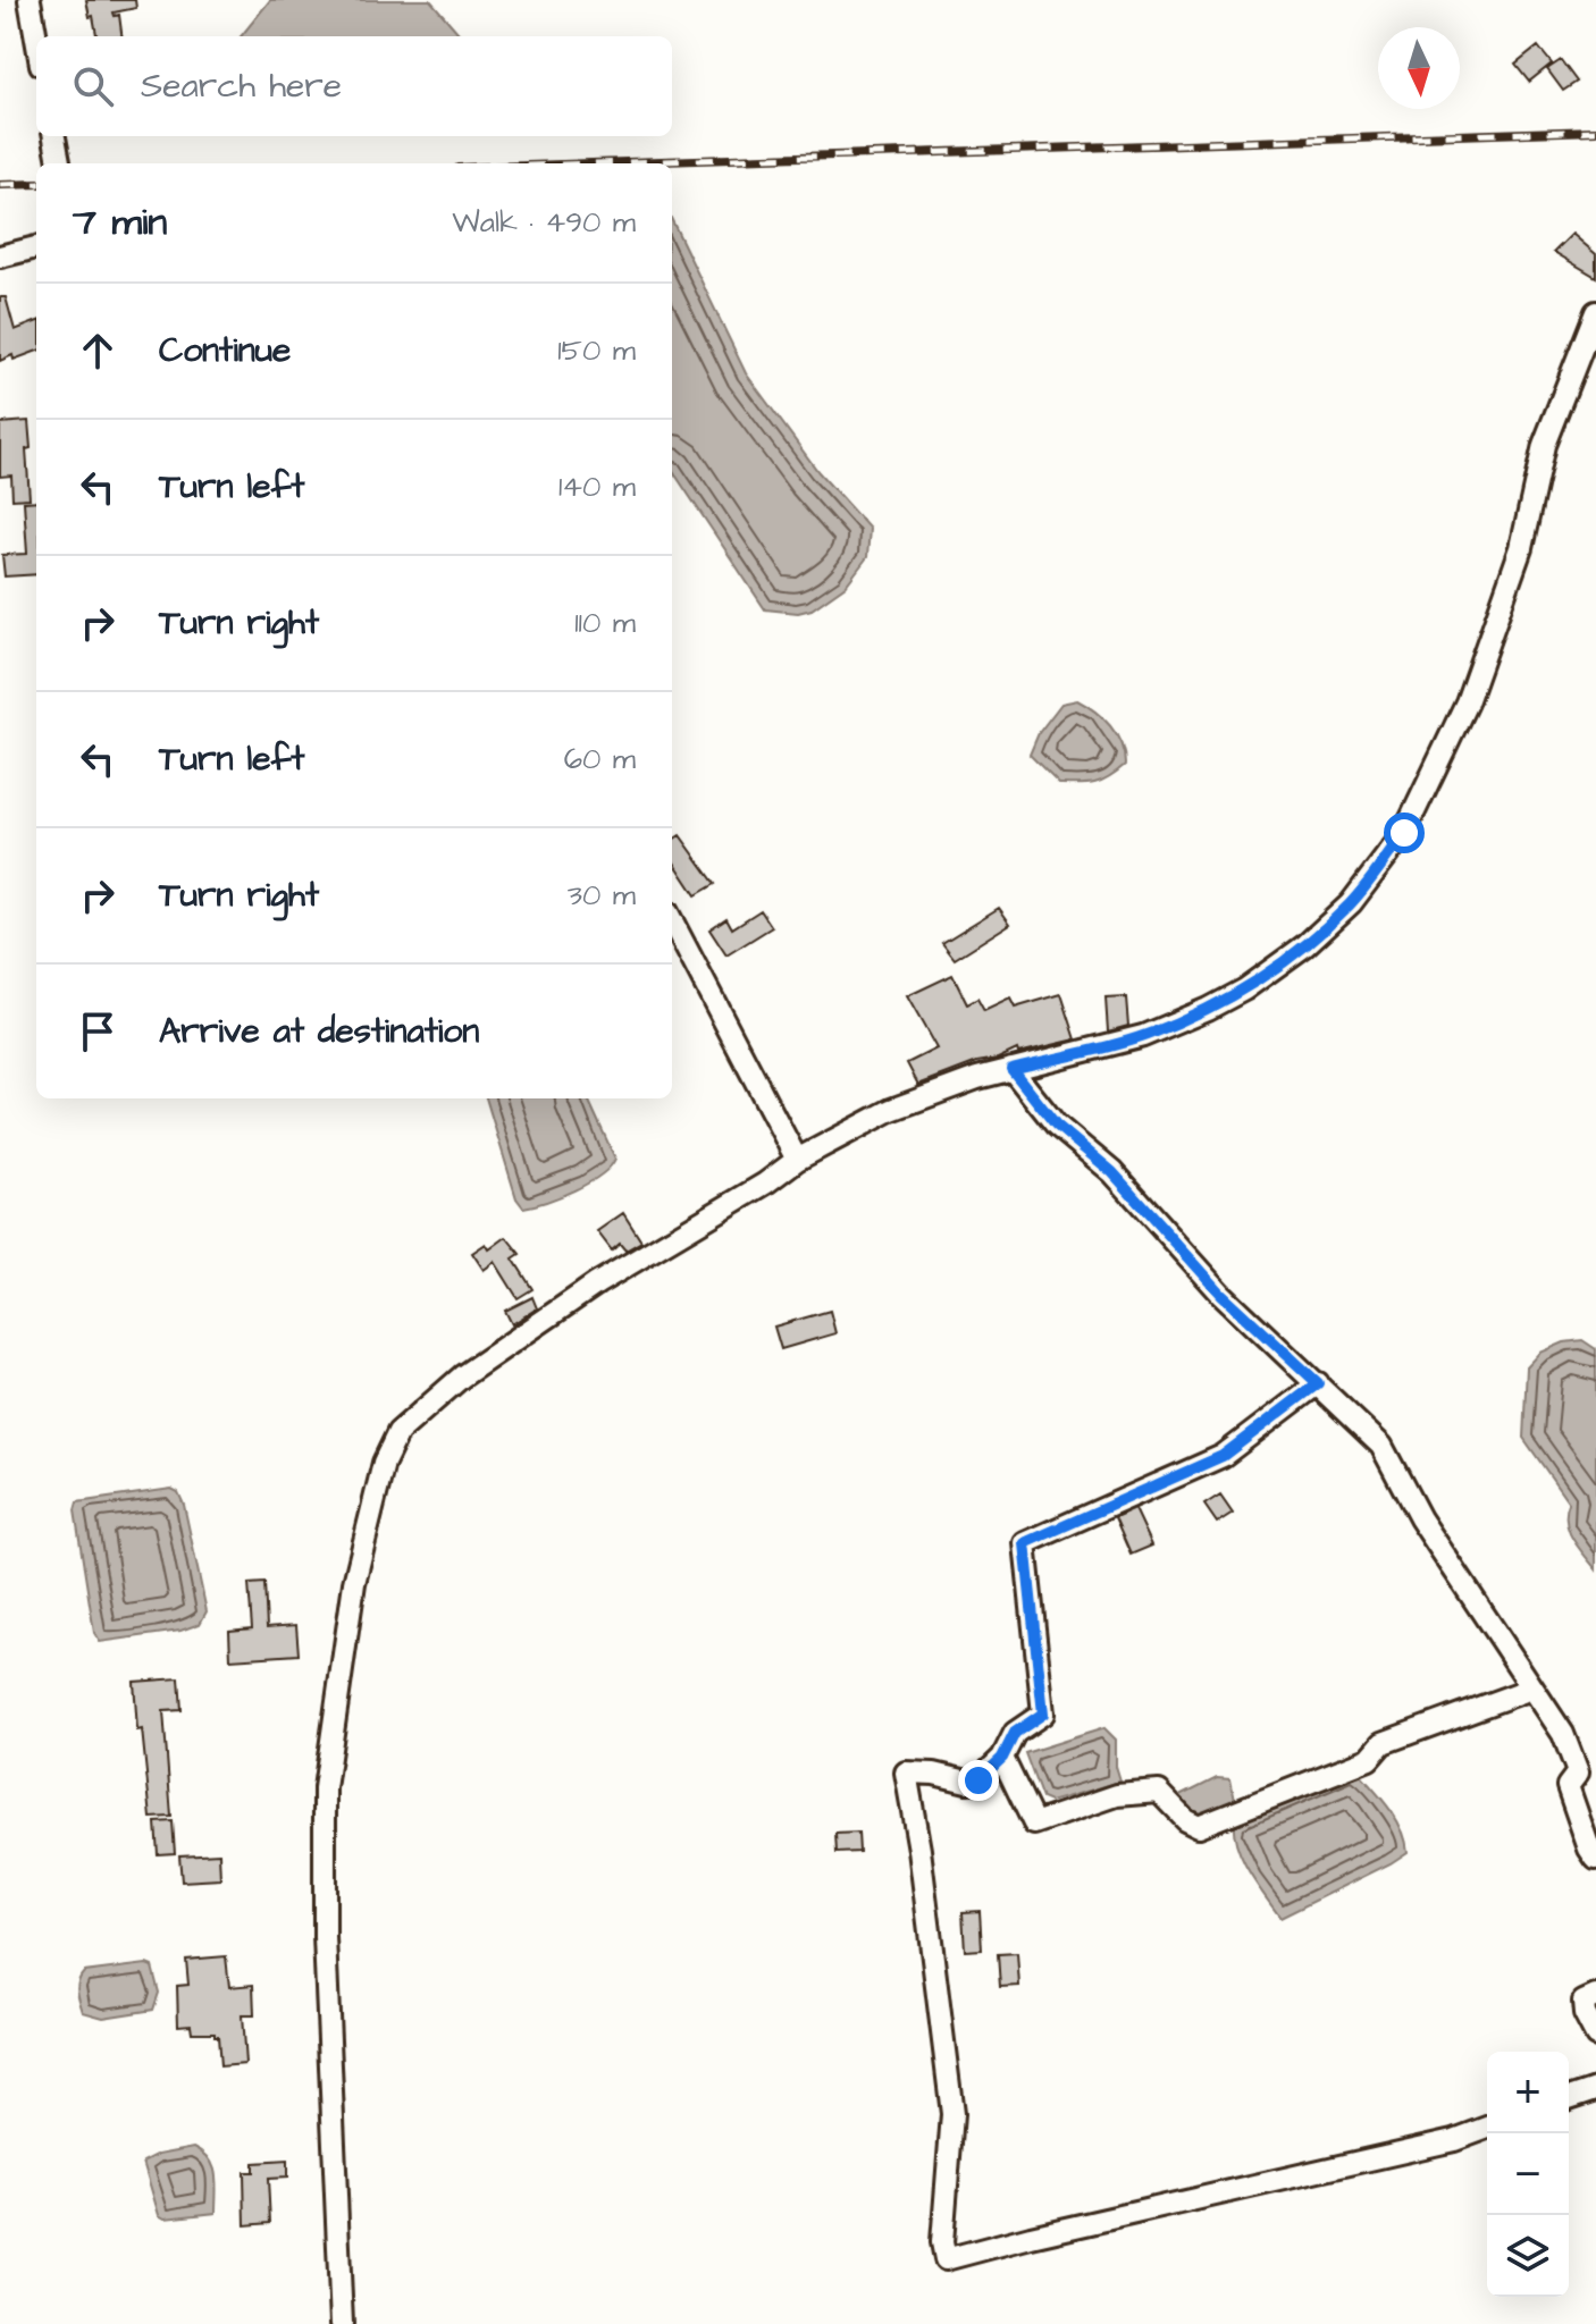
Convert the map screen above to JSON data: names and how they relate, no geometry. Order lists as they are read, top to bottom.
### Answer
{
  "north": "bottom",
  "page": {
    "search": "Search here",
    "heading": ["7 min", "Walk · 490 m"],
    "list": [
      ["Continue", "150 m"],
      ["Turn left", "140 m"],
      ["Turn right", "110 m"],
      ["Turn left", "60 m"],
      ["Turn right", "30 m"],
      "Arrive at destination"
    ],
    "map_buttons": ["+", "−"]
  }
}
